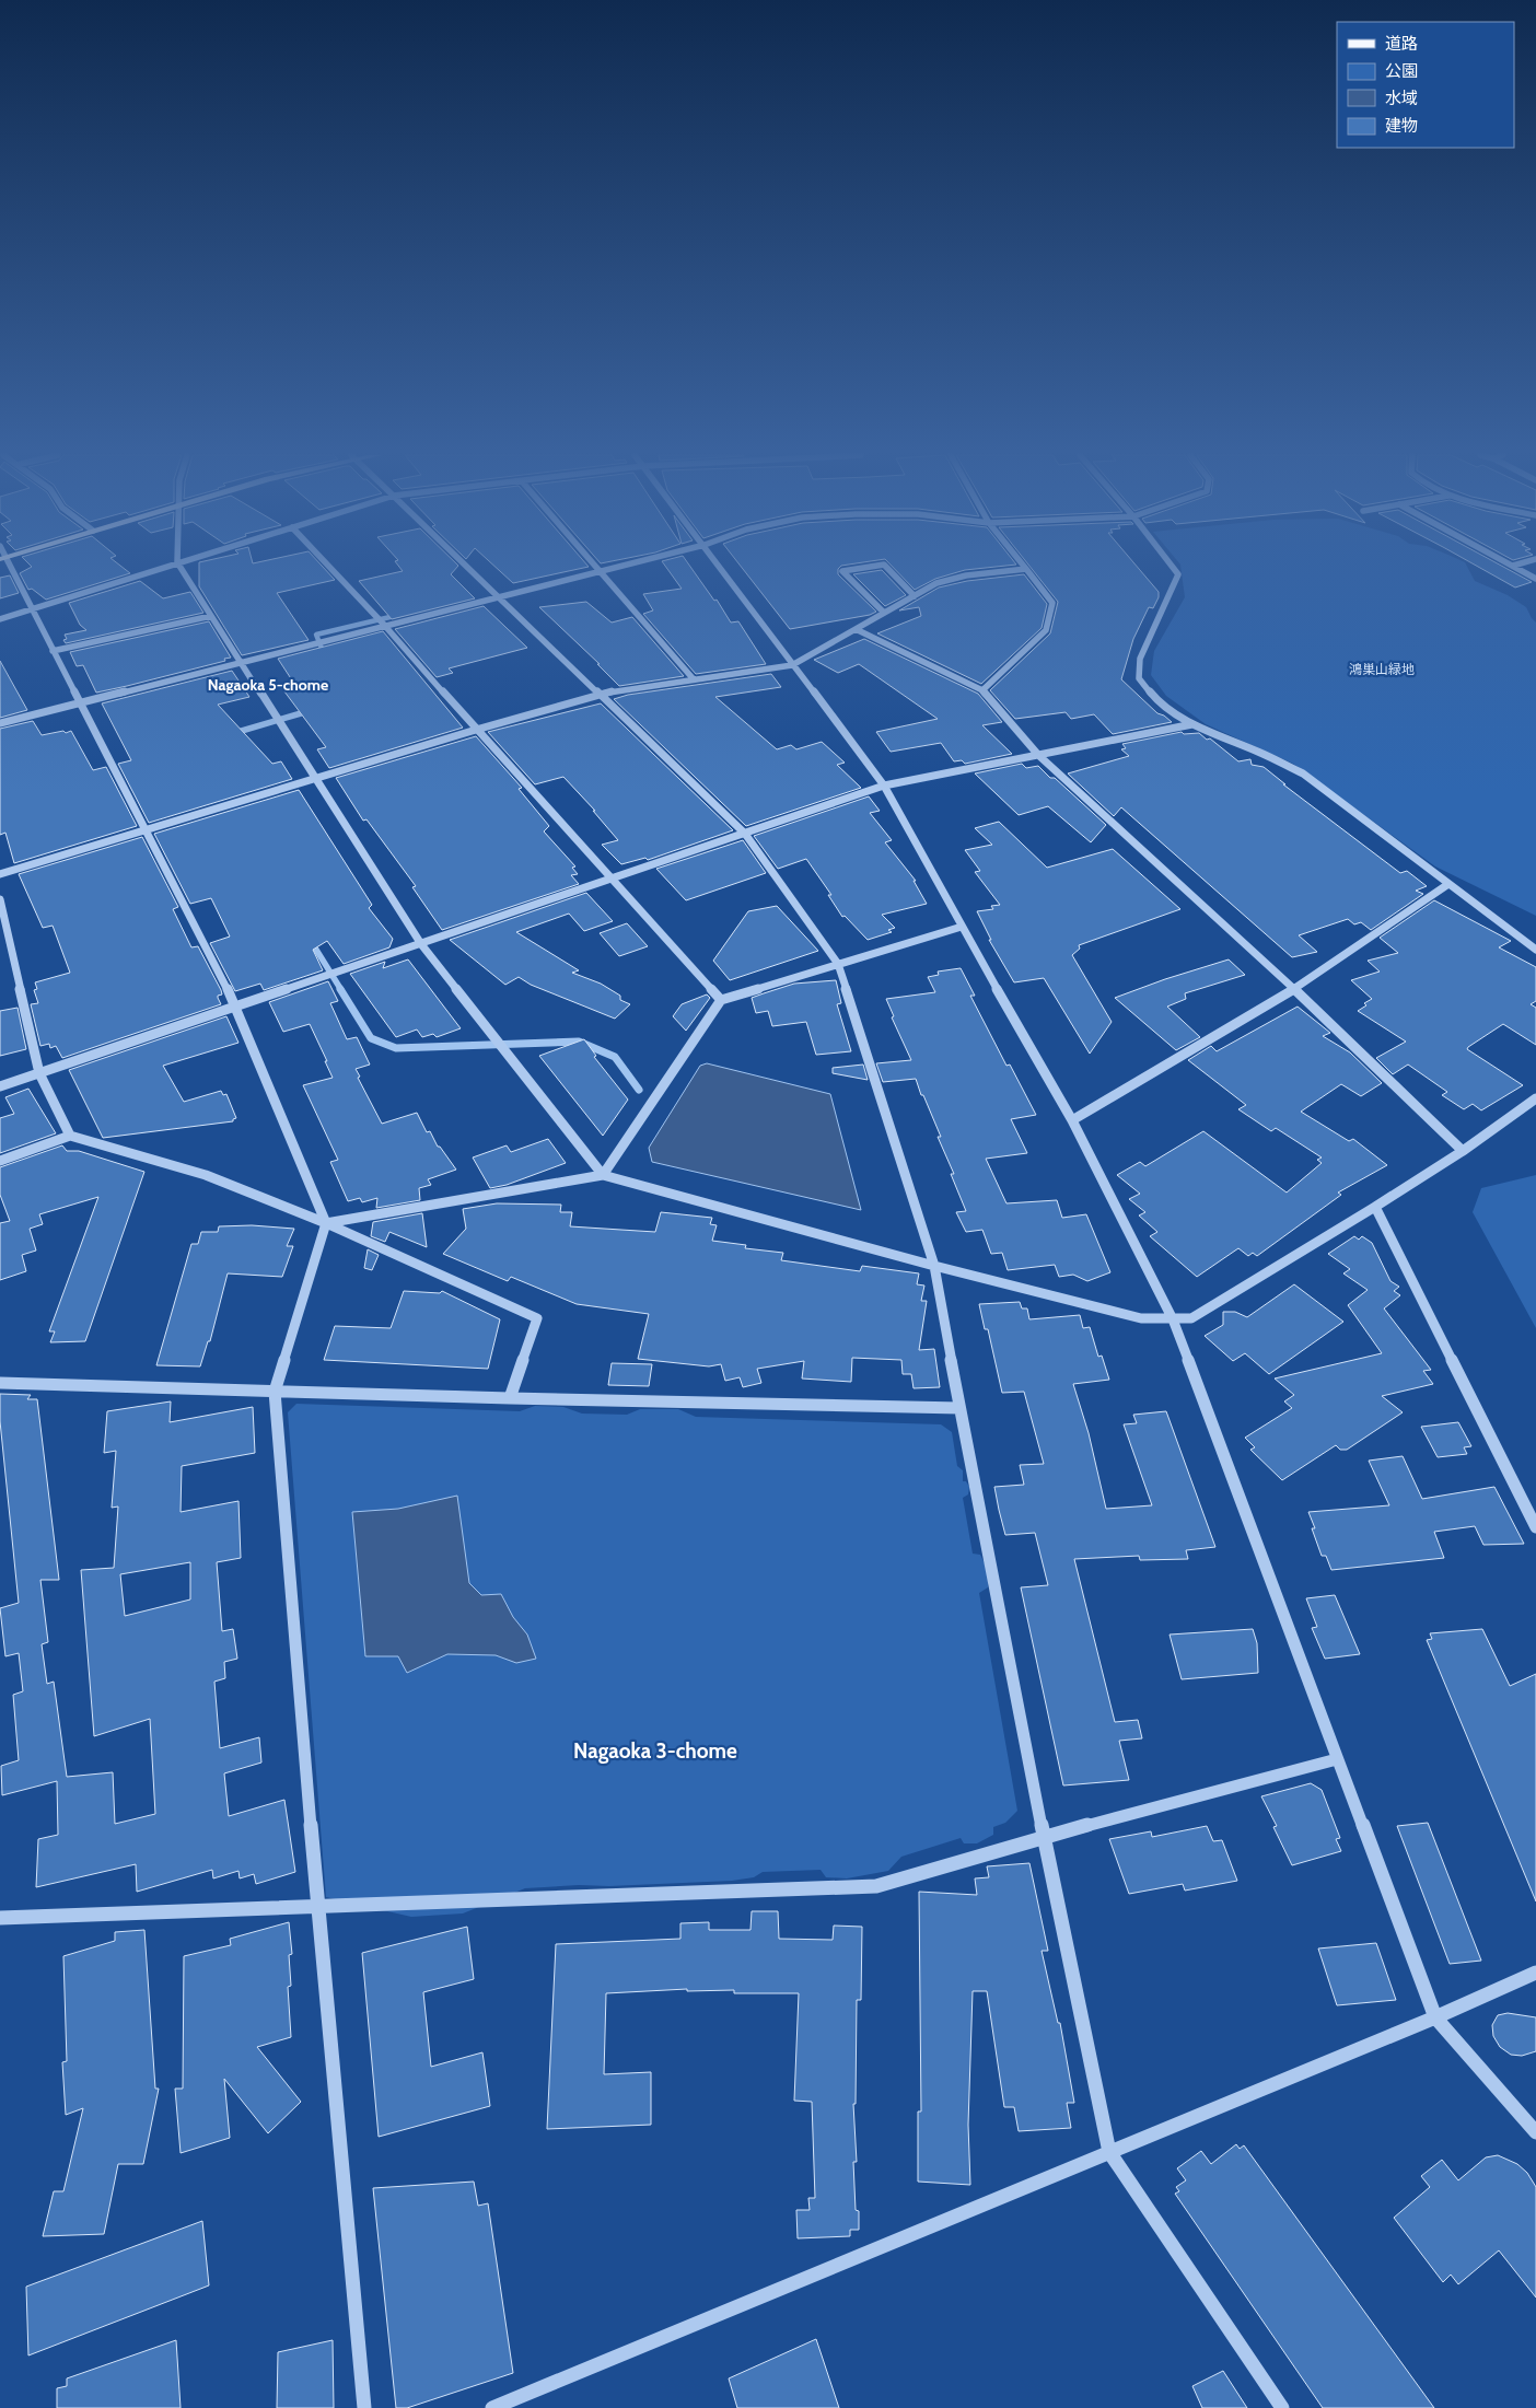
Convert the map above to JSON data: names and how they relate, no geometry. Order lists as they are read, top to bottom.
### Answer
{
  "districts": ["Nagaoka 5-chome", "Nagaoka 3-chome"],
  "parks": ["鴻巣山緑地"],
  "legend": [
    "道路",
    "公園",
    "水域",
    "建物"
  ]
}
